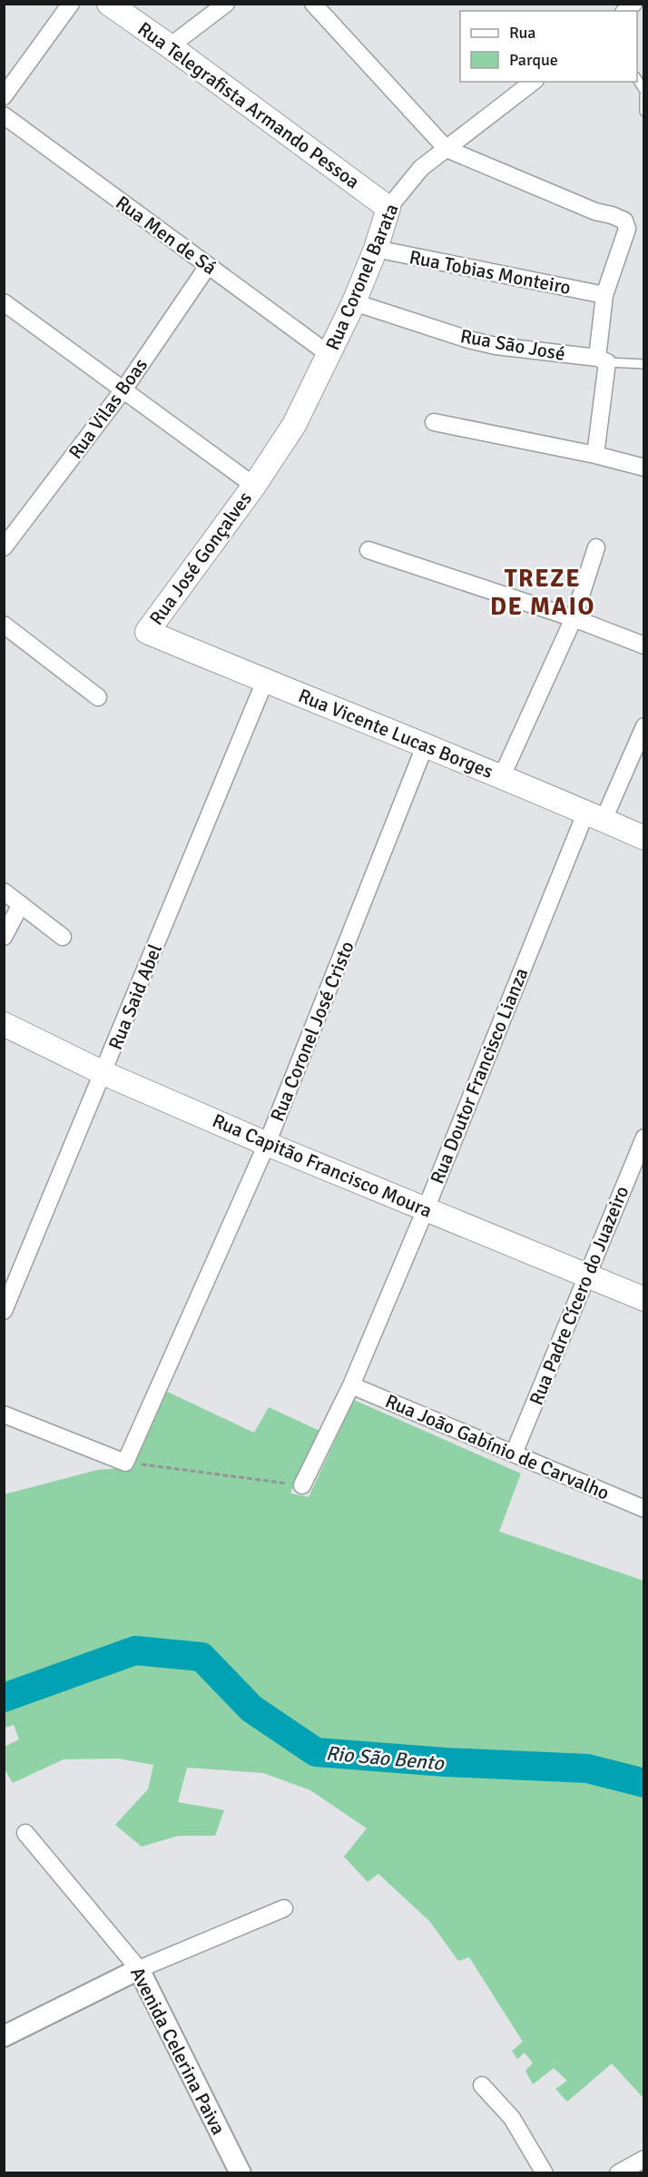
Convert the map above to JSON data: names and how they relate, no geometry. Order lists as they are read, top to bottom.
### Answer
{
  "streets": {
    "main road": [
      "Rua Telegrafista Armando Pessoa",
      "Rua Coronel Barata",
      "Rua José Gonçalves",
      "Rua Vicente Lucas Borges",
      "Rua Capitão Francisco Moura"
    ],
    "street": [
      "Rua Men de Sá",
      "Rua Tobias Monteiro",
      "Rua São José",
      "Rua Vilas Boas",
      "Rua Said Abel",
      "Rua Coronel José Cristo",
      "Rua Doutor Francisco Lianza",
      "Rua Padre Cícero do Juazeiro",
      "Rua João Gabínio de Carvalho",
      "Avenida Celerina Paiva"
    ]
  },
  "crossings": [
    ["Rua Telegrafista Armando Pessoa", "Rua Coronel Barata"],
    ["Rua Men de Sá", "Rua Coronel Barata"],
    ["Rua Men de Sá", "Rua Vilas Boas"],
    ["Rua Tobias Monteiro", "Rua Coronel Barata"],
    ["Rua Coronel Barata", "Rua São José"],
    ["Rua Coronel Barata", "Rua José Gonçalves"],
    ["Rua José Gonçalves", "Rua Vicente Lucas Borges"],
    ["Rua Vicente Lucas Borges", "Rua Said Abel"],
    ["Rua Vicente Lucas Borges", "Rua Coronel José Cristo"],
    ["Rua Vicente Lucas Borges", "Rua Doutor Francisco Lianza"],
    ["Rua Said Abel", "Rua Capitão Francisco Moura"],
    ["Rua Coronel José Cristo", "Rua Capitão Francisco Moura"],
    ["Rua Doutor Francisco Lianza", "Rua Capitão Francisco Moura"],
    ["Rua Doutor Francisco Lianza", "Rua João Gabínio de Carvalho"],
    ["Rua Capitão Francisco Moura", "Rua Padre Cícero do Juazeiro"],
    ["Rua Padre Cícero do Juazeiro", "Rua João Gabínio de Carvalho"]
  ],
  "districts": ["TREZE DE MAIO"],
  "water": ["Rio São Bento"],
  "legend": ["Rua", "Parque"]
}
